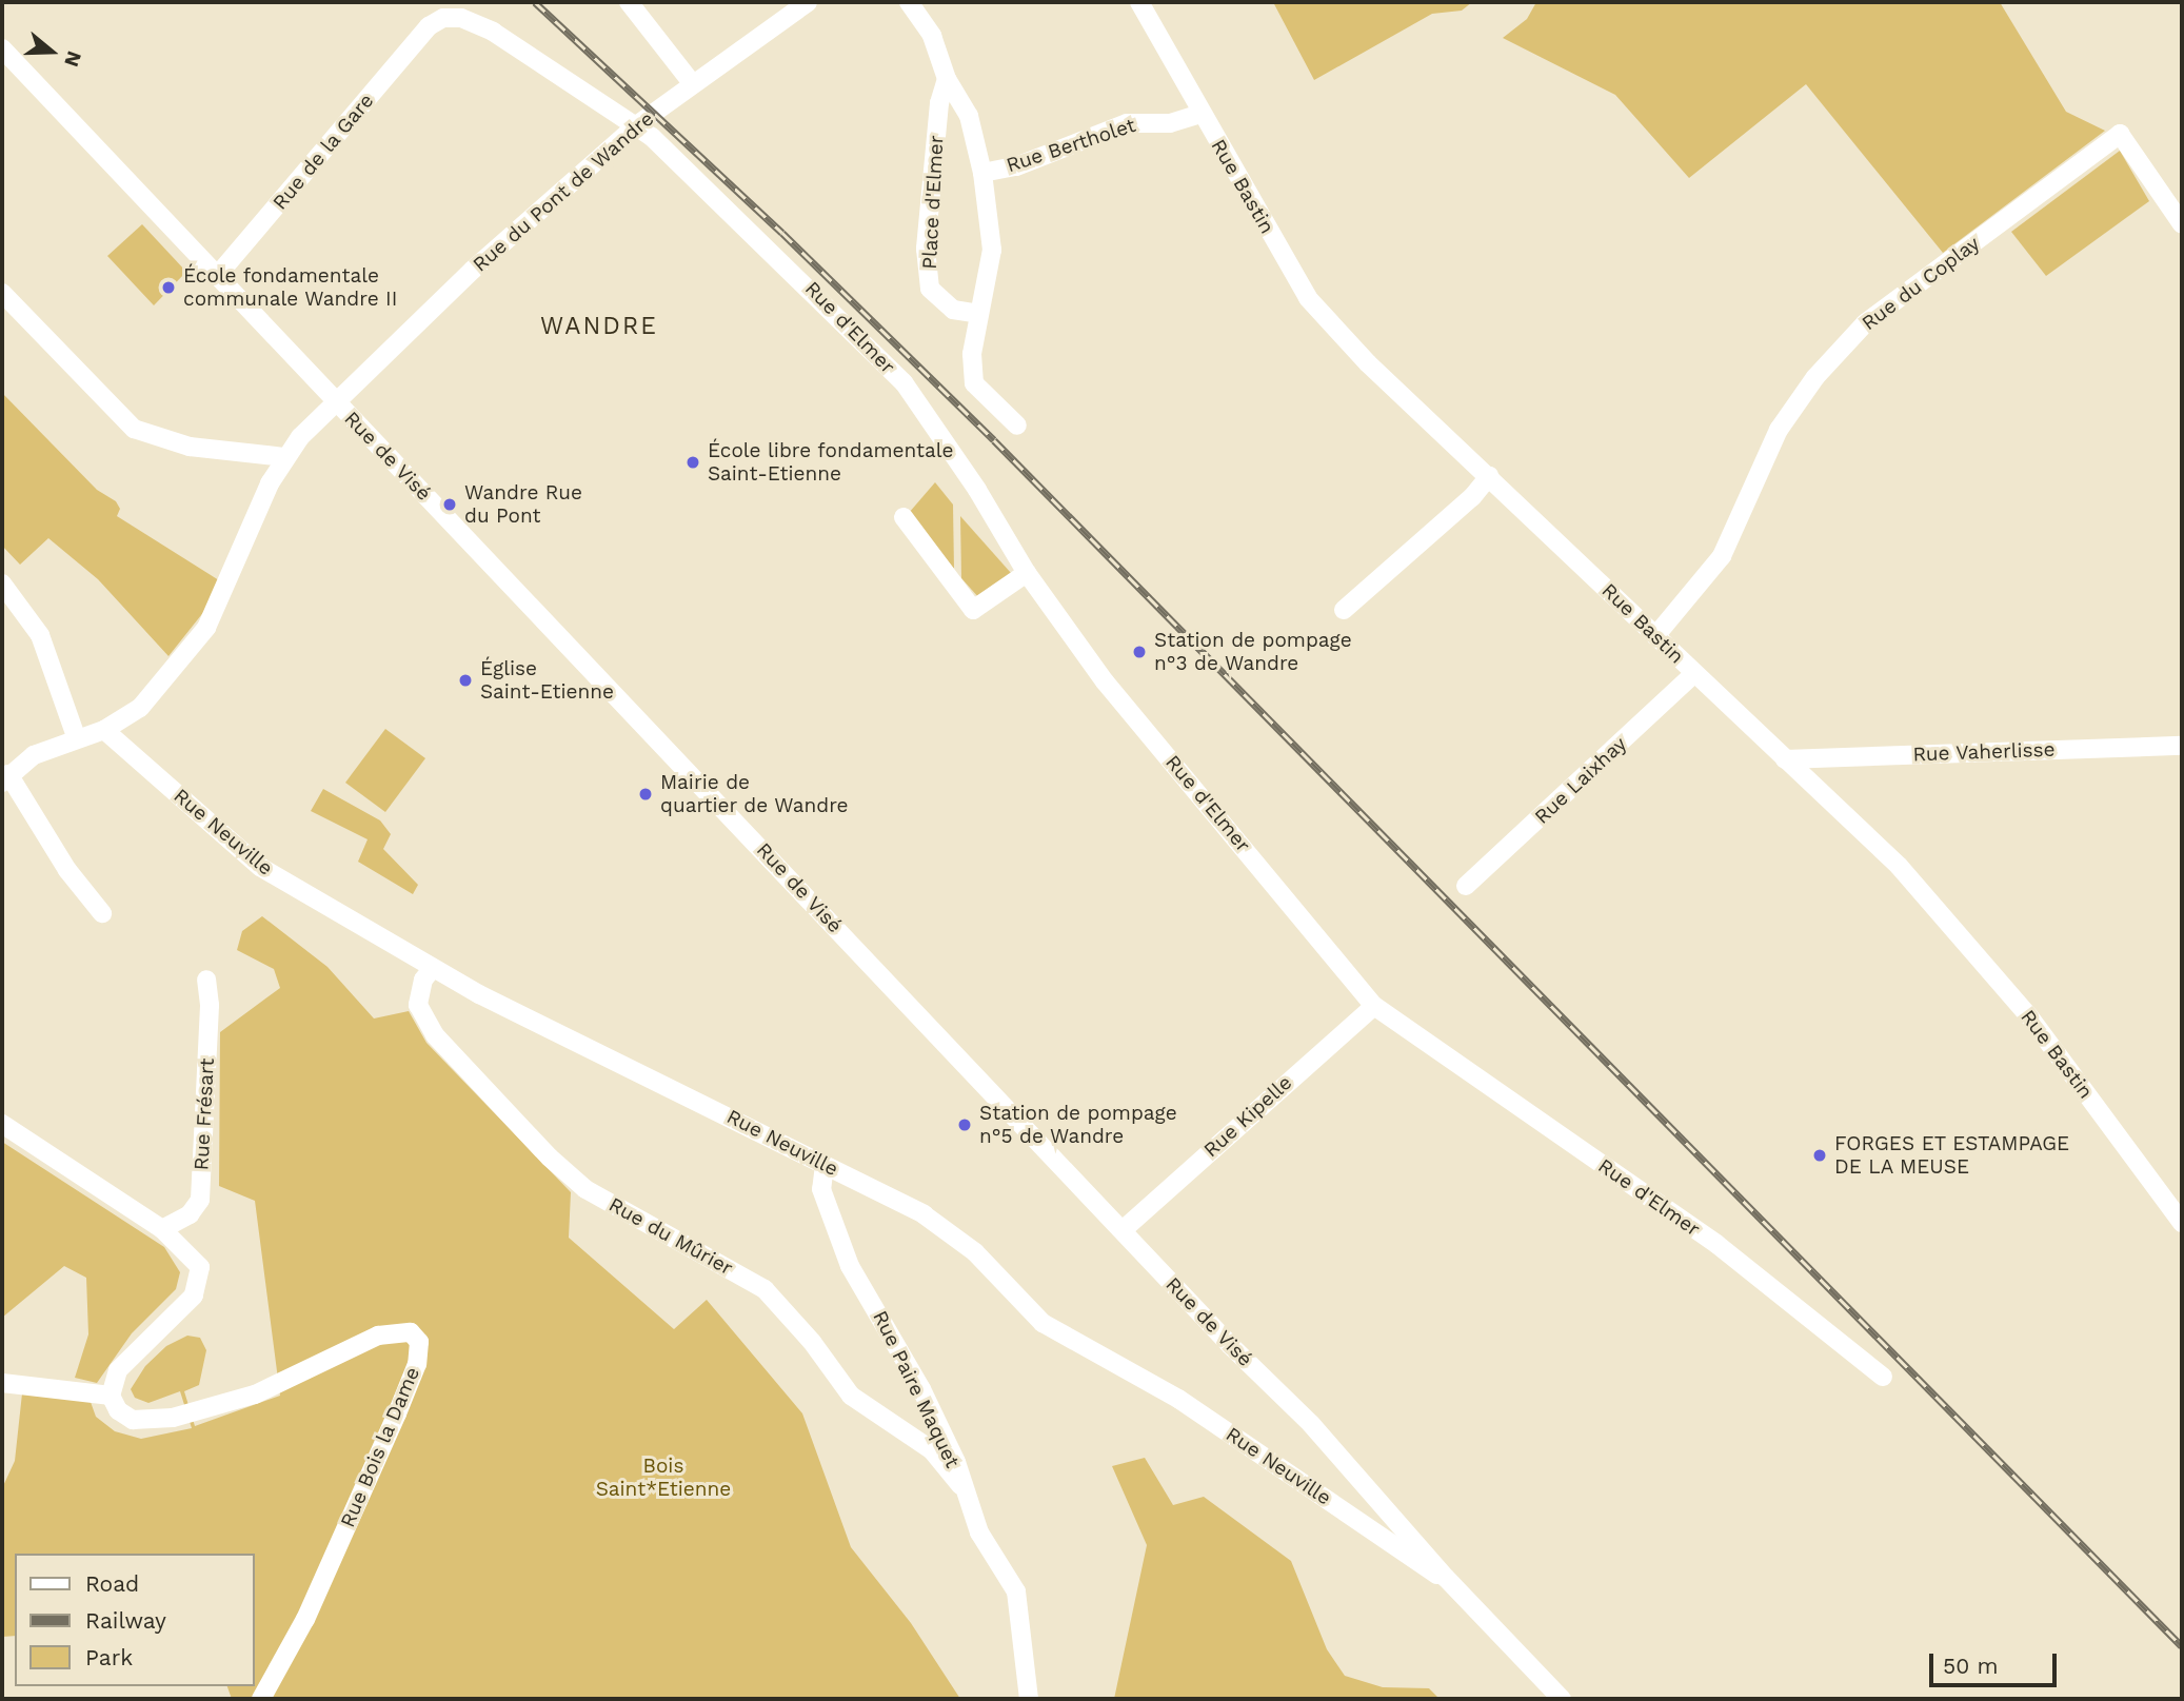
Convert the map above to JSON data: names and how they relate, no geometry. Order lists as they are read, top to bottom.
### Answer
{
  "streets": {
    "street": [
      "Rue Bertholet",
      "Rue de la Gare",
      "Rue Bastin",
      "Rue du Pont de Wandre",
      "Place d'Elmer",
      "Rue du Coplay",
      "Rue d'Elmer",
      "Rue de Visé",
      "Rue Vaherlisse",
      "Rue Laixhay",
      "Rue Neuville",
      "Rue Frésart",
      "Rue Kipelle",
      "Rue du Mûrier",
      "Rue Paire Maquet",
      "Rue Bois la Dame"
    ]
  },
  "crossings": [
    ["Rue Bertholet", "Rue Bastin"],
    ["Rue Bertholet", "Place d'Elmer"],
    ["Rue de la Gare", "Rue d'Elmer"],
    ["Rue de la Gare", "Rue de Visé"],
    ["Rue Bastin", "Rue du Coplay"],
    ["Rue Bastin", "Rue Vaherlisse"],
    ["Rue Bastin", "Rue Laixhay"],
    ["Rue du Pont de Wandre", "Rue d'Elmer"],
    ["Rue du Pont de Wandre", "Rue de Visé"],
    ["Rue du Pont de Wandre", "Rue Neuville"],
    ["Rue d'Elmer", "Rue Kipelle"],
    ["Rue de Visé", "Rue Neuville"],
    ["Rue de Visé", "Rue Kipelle"],
    ["Rue Neuville", "Rue du Mûrier"],
    ["Rue Neuville", "Rue Paire Maquet"],
    ["Rue du Mûrier", "Rue Paire Maquet"]
  ],
  "districts": ["WANDRE"],
  "parks": ["Bois Saint*Etienne"],
  "places": [
    "École fondamentale communale Wandre II",
    "École libre fondamentale Saint-Etienne",
    "Wandre Rue du Pont",
    "Station de pompage n°3 de Wandre",
    "Église Saint-Etienne",
    "Mairie de quartier de Wandre",
    "Station de pompage n°5 de Wandre",
    "FORGES ET ESTAMPAGE DE LA MEUSE"
  ],
  "legend": ["Road", "Railway", "Park"],
  "scale_bar": "50 m",
  "north": "right"
}
